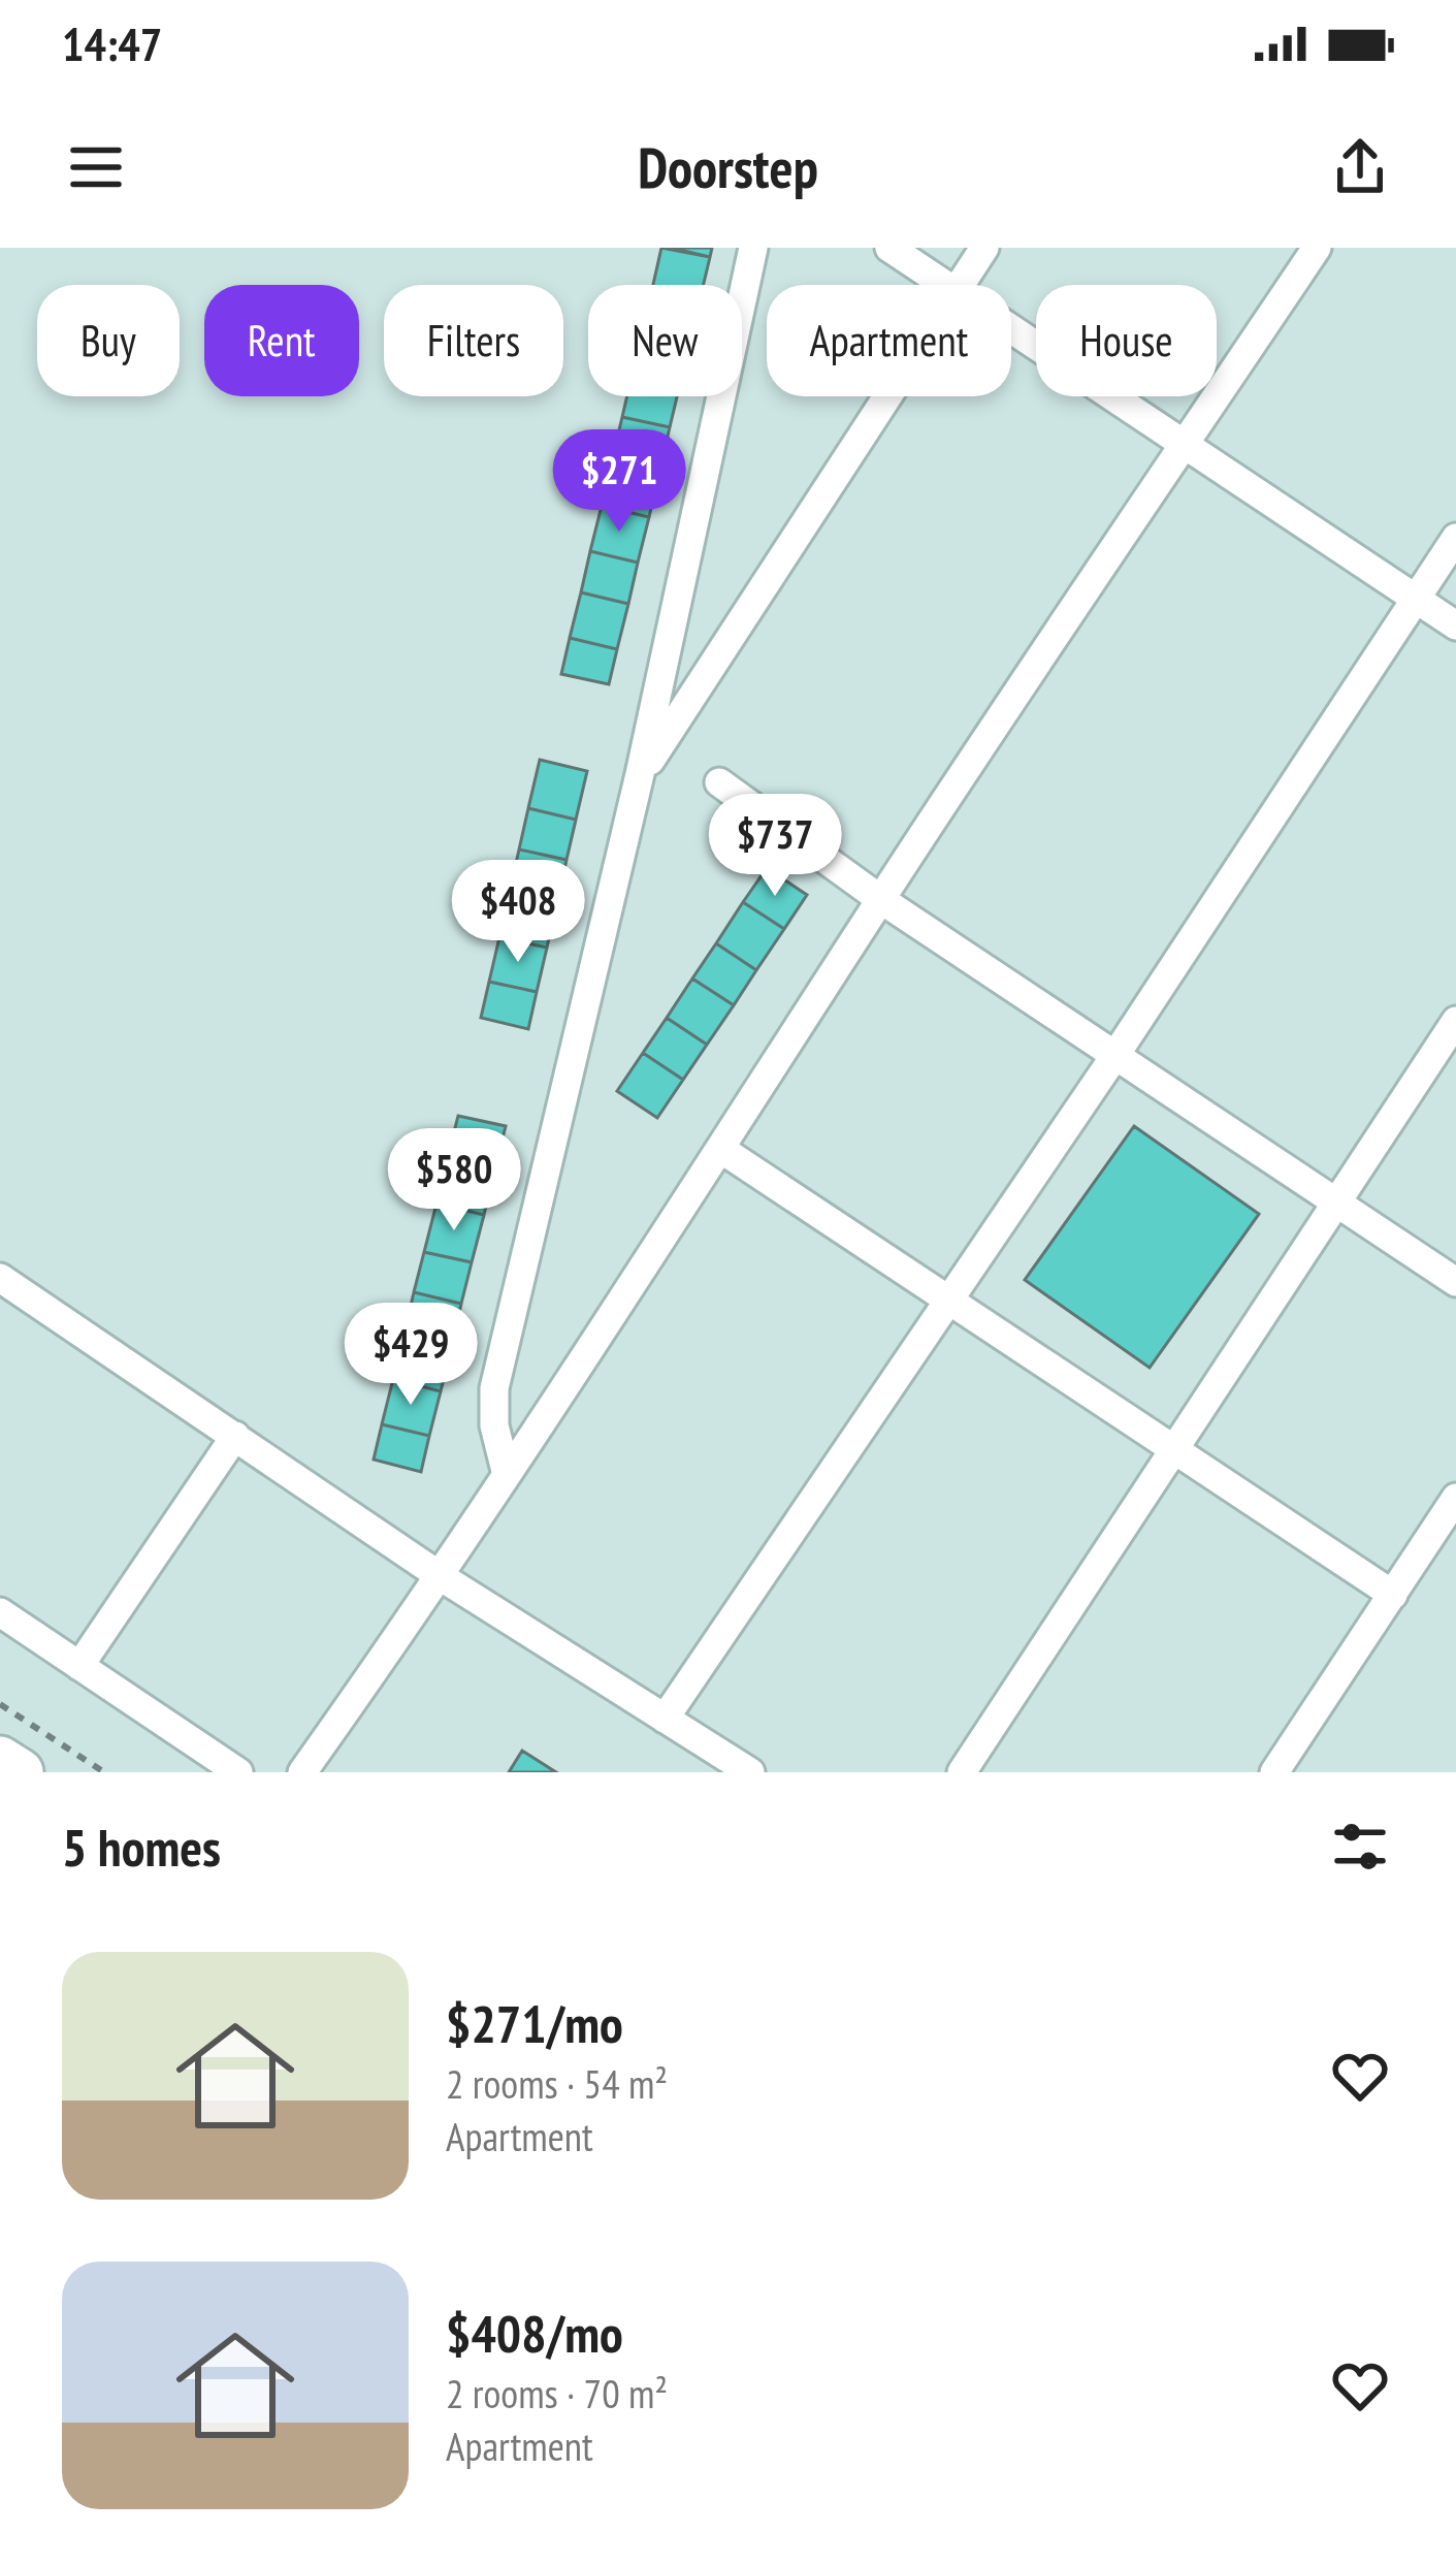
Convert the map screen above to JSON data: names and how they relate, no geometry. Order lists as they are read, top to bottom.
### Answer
{
  "page": {
    "status": "14:47",
    "header": "Doorstep",
    "chip": [
      "Buy",
      "Rent",
      "Filters",
      "New",
      "Apartment",
      "House"
    ],
    "price": [
      "$271",
      "$737",
      "$408",
      "$580",
      "$429"
    ],
    "heading": "5 homes",
    "list": [
      {
        "name": "$271/mo",
        "note": "2 rooms · 54 m² · Apartment"
      },
      {
        "name": "$408/mo",
        "note": "2 rooms · 70 m² · Apartment"
      }
    ]
  }
}
